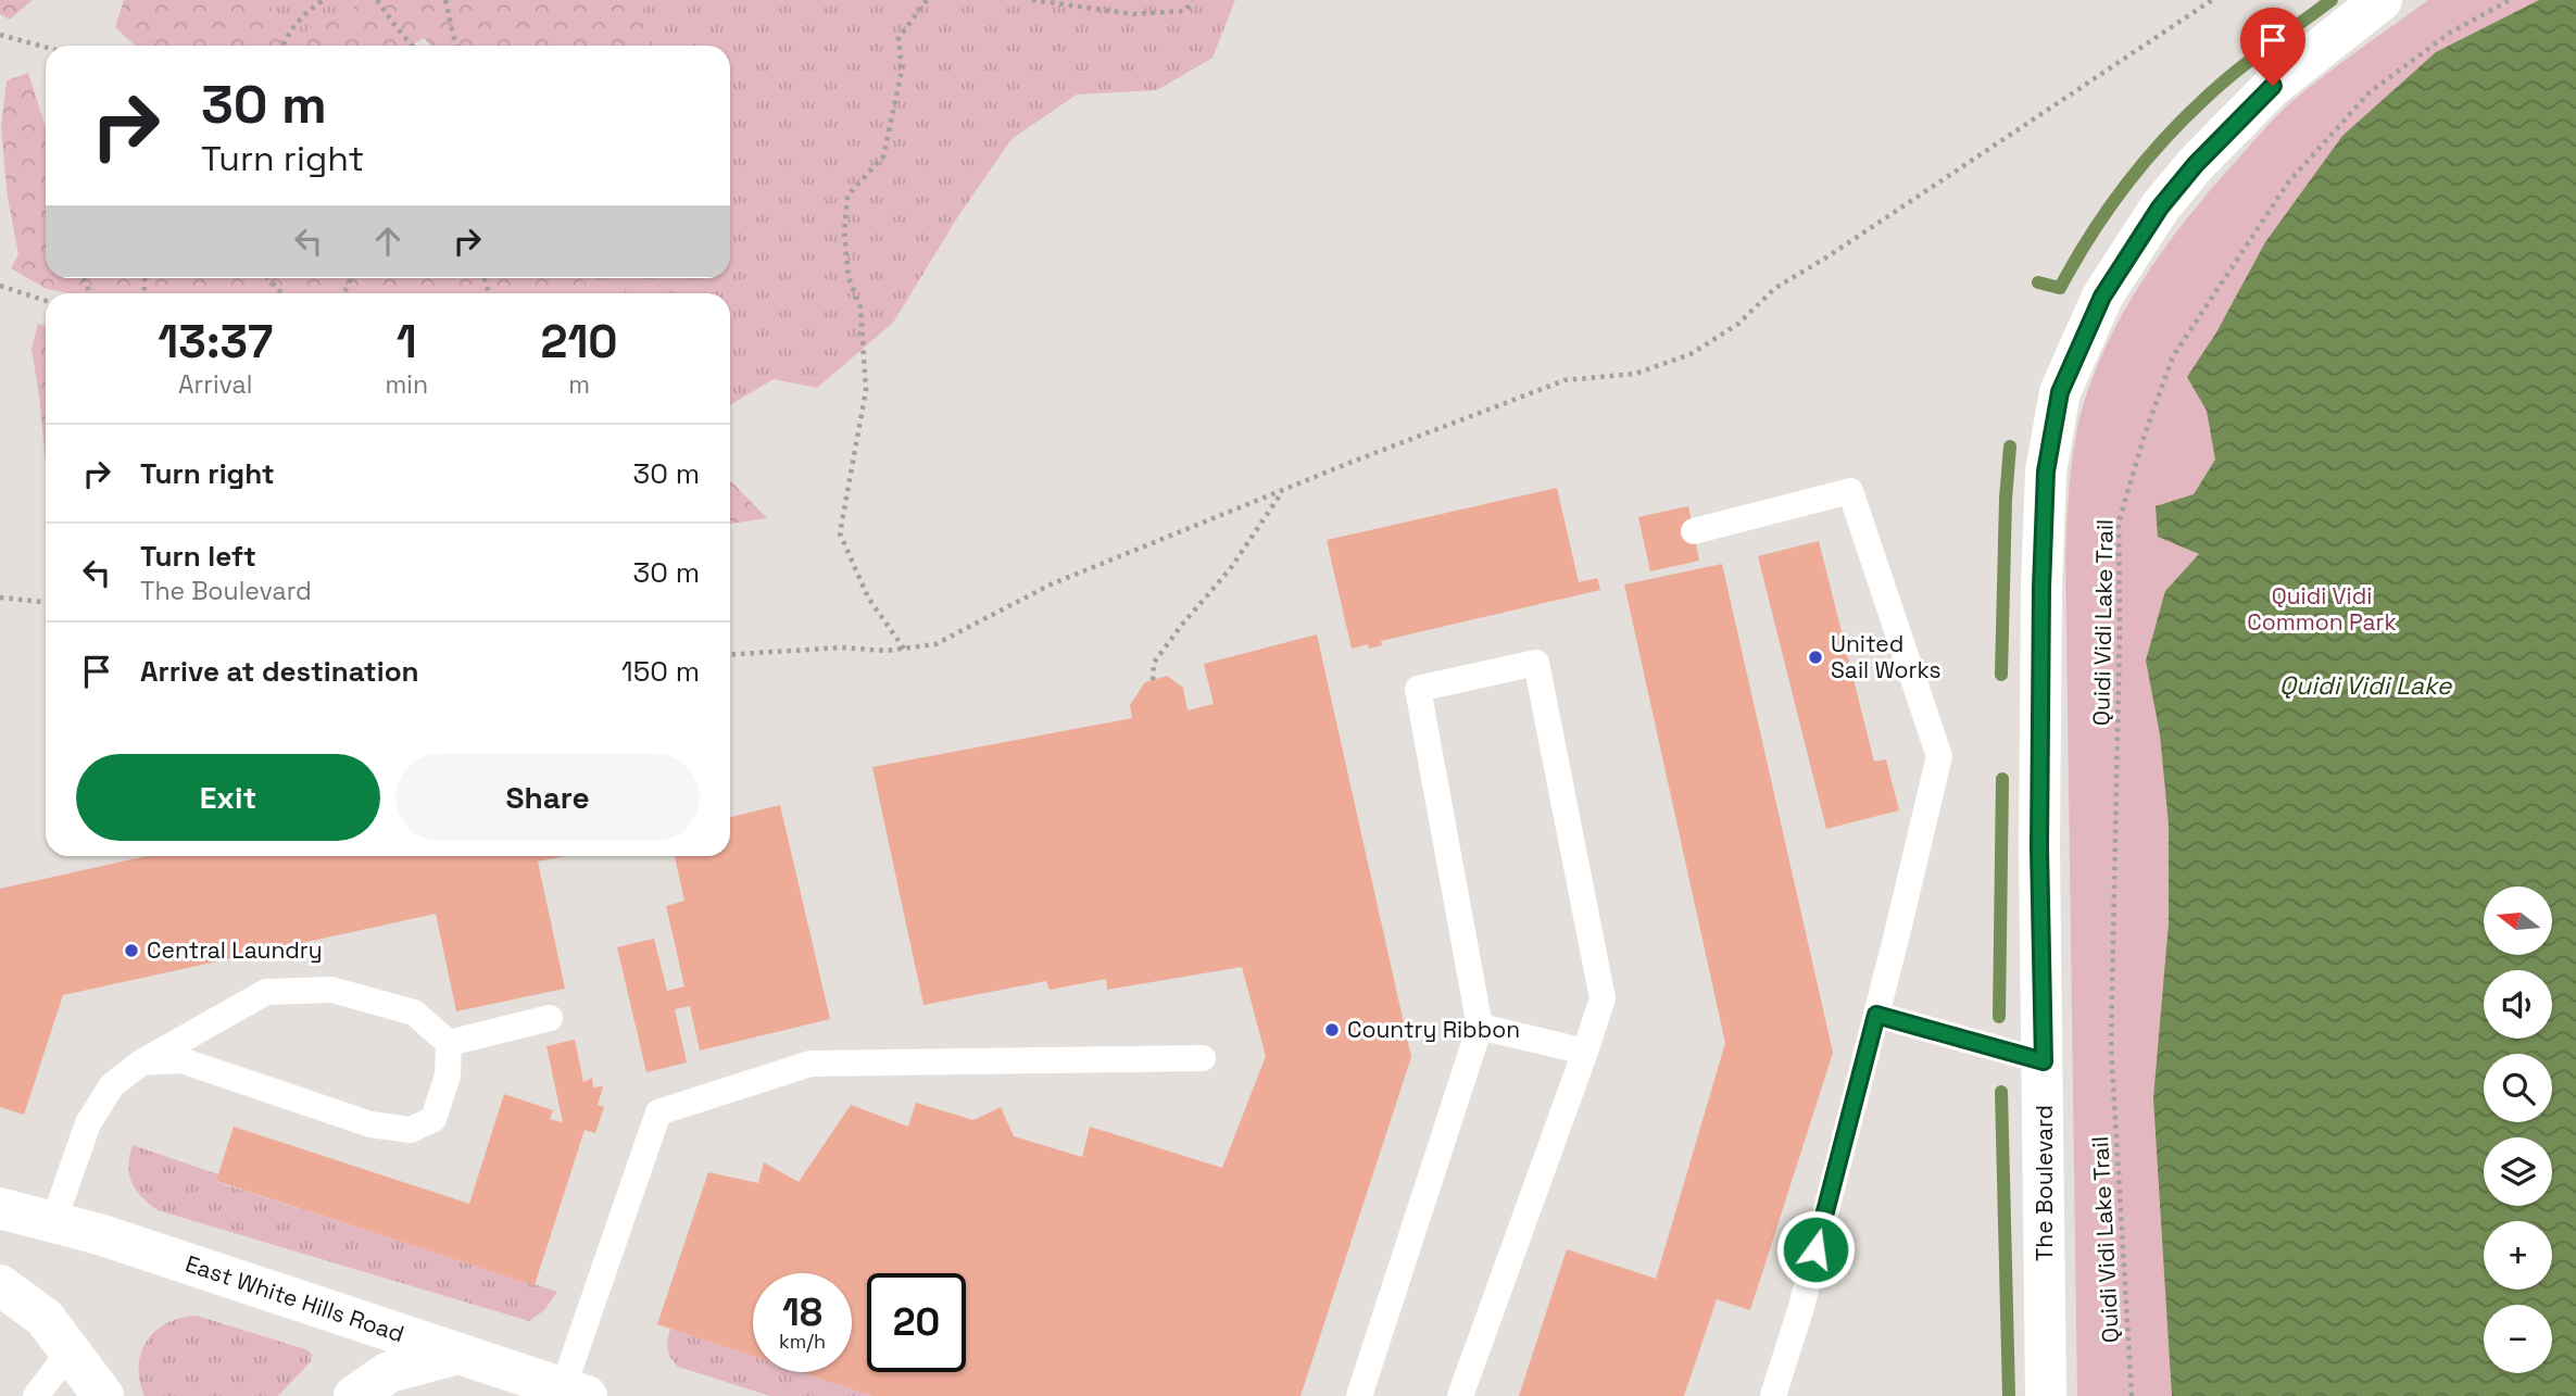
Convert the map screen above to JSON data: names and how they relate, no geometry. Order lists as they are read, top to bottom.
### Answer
{
  "streets": {
    "street": ["The Boulevard", "East White Hills Road"],
    "path": ["Quidi Vidi Lake Trail"]
  },
  "water": ["Quidi Vidi Lake"],
  "parks": ["Quidi Vidi Common Park"],
  "places": ["United Sail Works", "Central Laundry", "Country Ribbon"],
  "north": "left",
  "page": {
    "turn": ["30 m", "Turn right"],
    "eta": [
      "13:37",
      "Arrival",
      "1",
      "min",
      "210",
      "m"
    ],
    "list": [
      {
        "name": "Turn right",
        "value": "30 m"
      },
      {
        "name": "Turn left",
        "note": "The Boulevard",
        "value": "30 m"
      },
      {
        "name": "Arrive at destination",
        "value": "150 m"
      }
    ],
    "buttons": ["Exit", "Share"],
    "map_buttons": ["+", "−"],
    "speed": "18 km/h",
    "limit": "20"
  }
}
